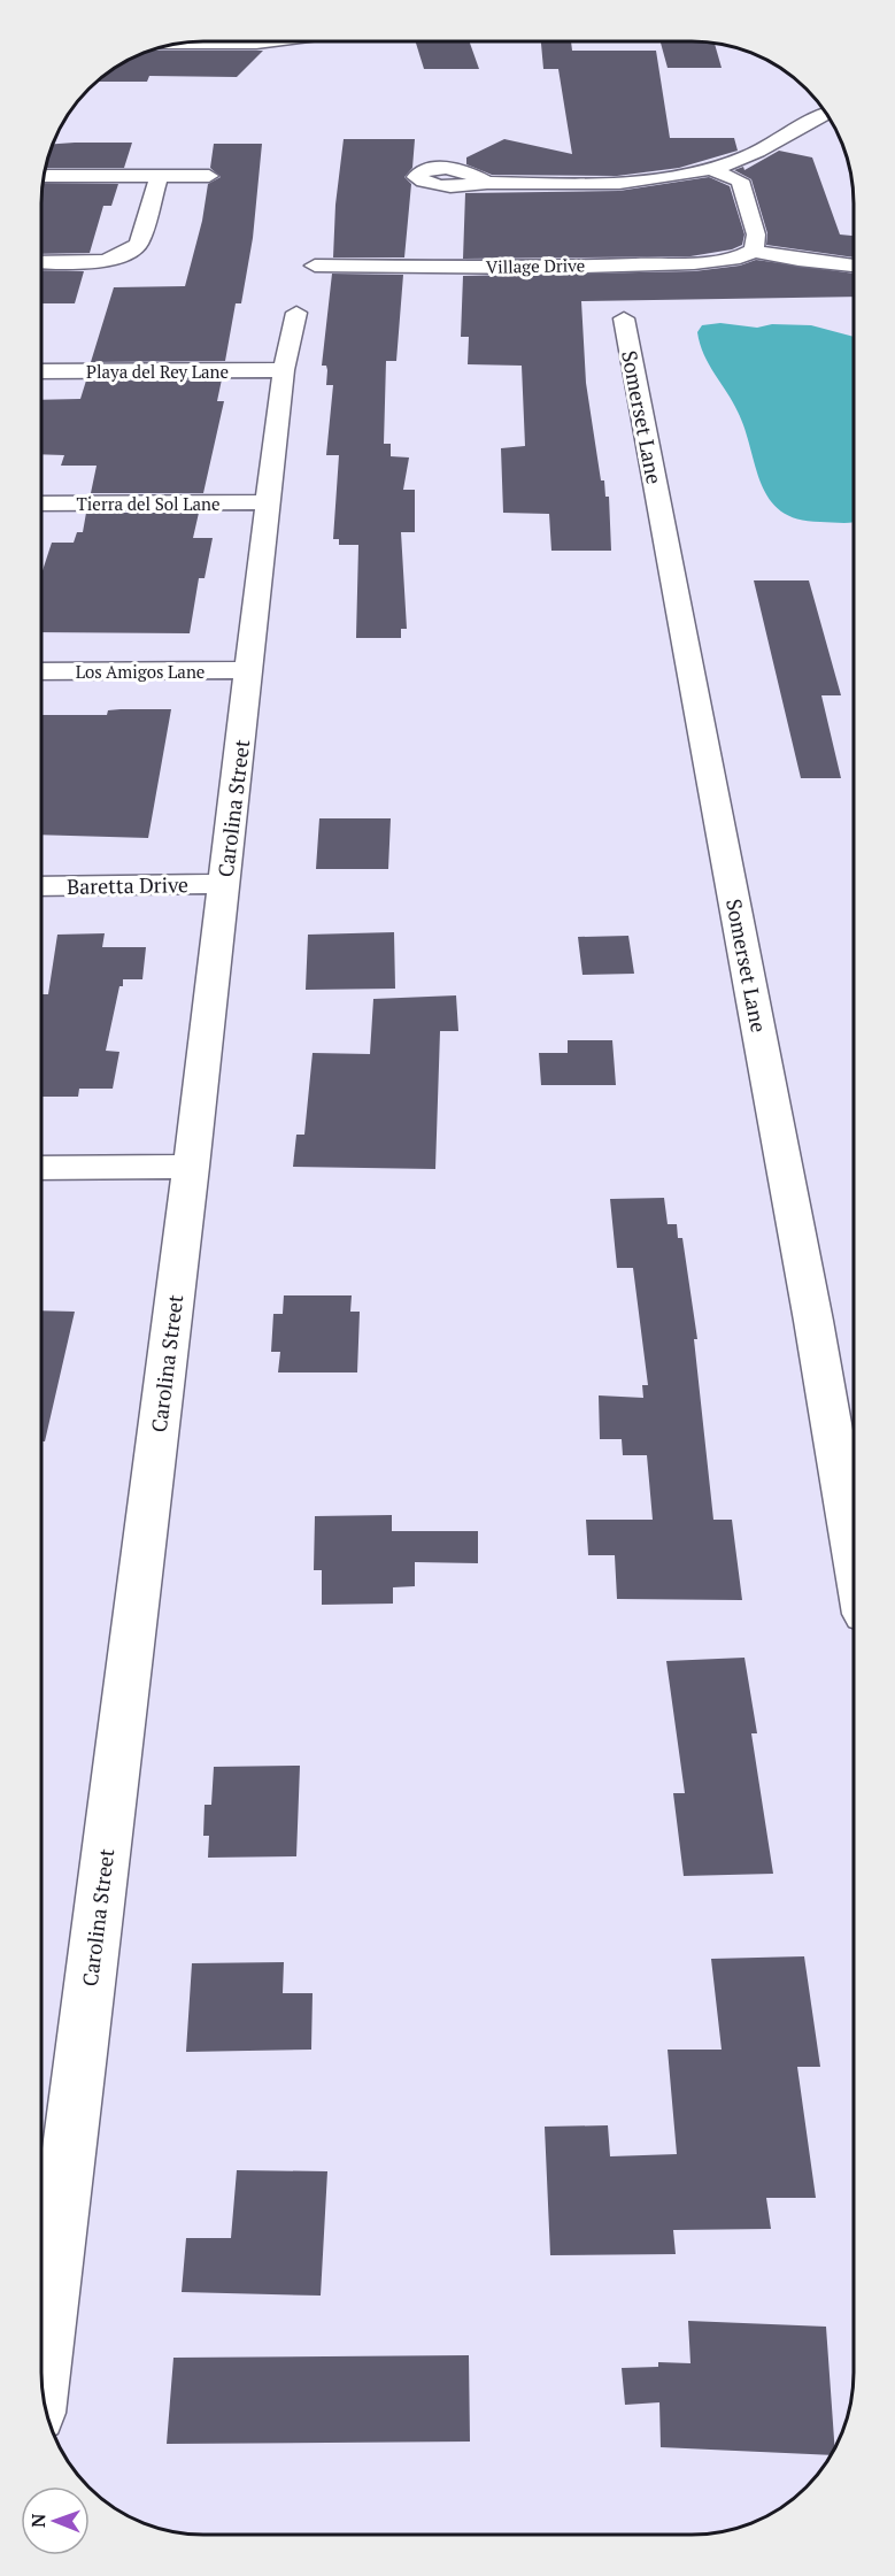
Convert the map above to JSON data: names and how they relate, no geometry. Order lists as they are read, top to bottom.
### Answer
{
  "streets": {
    "street": [
      "Village Drive",
      "Playa del Rey Lane",
      "Somerset Lane",
      "Tierra del Sol Lane",
      "Los Amigos Lane",
      "Carolina Street",
      "Baretta Drive"
    ]
  },
  "crossings": [
    ["Playa del Rey Lane", "Carolina Street"],
    ["Tierra del Sol Lane", "Carolina Street"],
    ["Los Amigos Lane", "Carolina Street"],
    ["Carolina Street", "Baretta Drive"]
  ],
  "north": "left"
}
